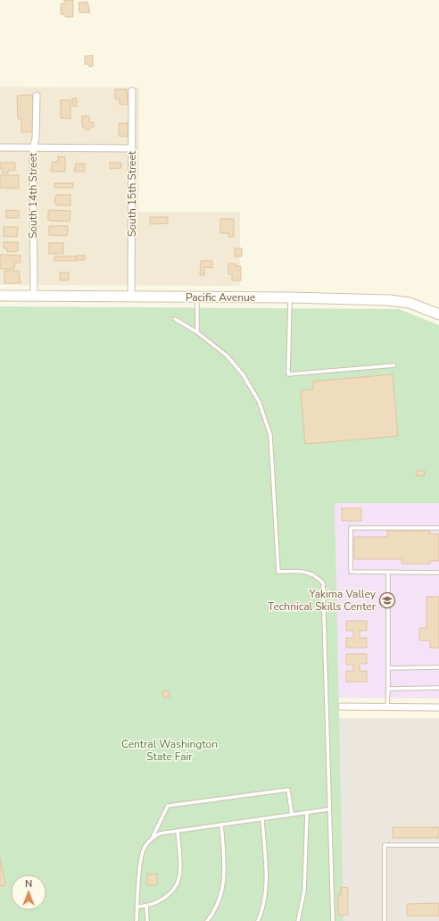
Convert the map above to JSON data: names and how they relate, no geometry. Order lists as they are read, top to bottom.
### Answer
{
  "streets": {
    "street": ["South 15th Street", "South 14th Street", "Pacific Avenue"]
  },
  "crossings": [
    ["South 15th Street", "Pacific Avenue"],
    ["South 14th Street", "Pacific Avenue"]
  ],
  "parks": ["Central Washington State Fair"],
  "places": {
    "school or university": ["Yakima Valley Technical Skills Center"]
  },
  "north": "top"
}
